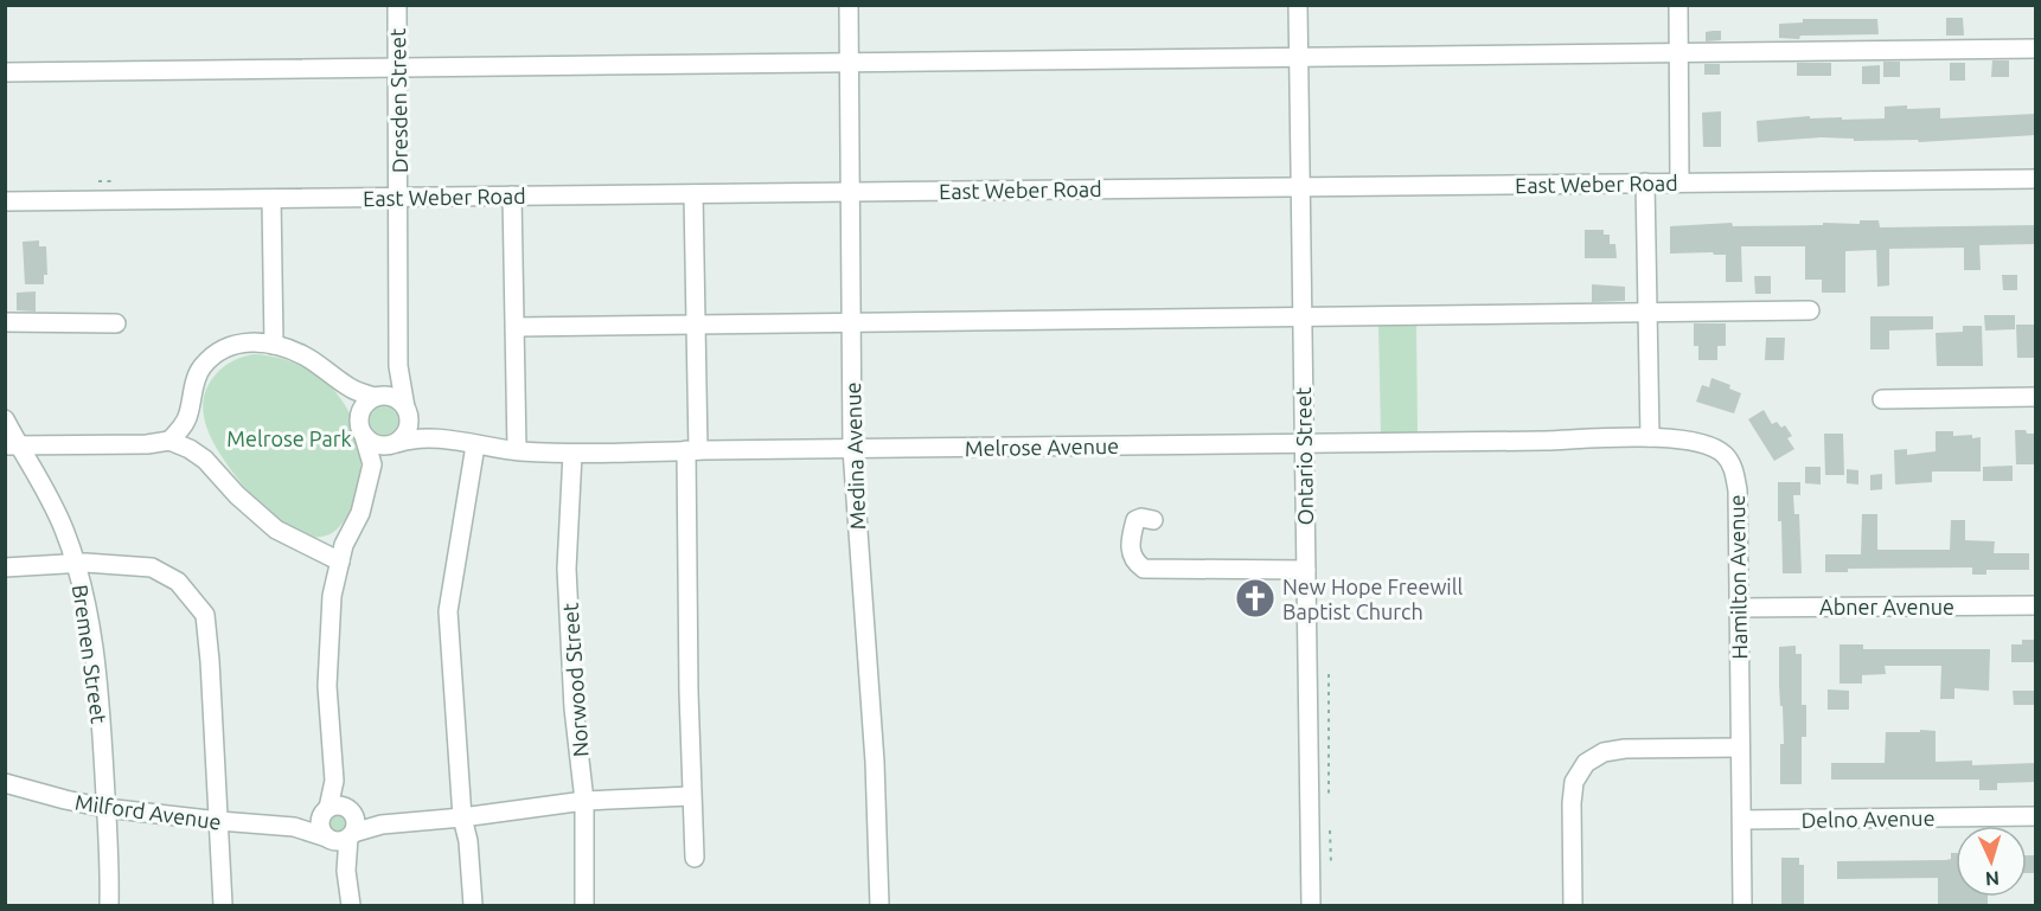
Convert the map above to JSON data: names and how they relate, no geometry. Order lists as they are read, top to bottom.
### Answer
{
  "streets": {
    "street": [
      "Dresden Street",
      "East Weber Road",
      "Melrose Avenue",
      "Medina Avenue",
      "Ontario Street",
      "Hamilton Avenue",
      "Abner Avenue",
      "Bremen Street",
      "Norwood Street",
      "Milford Avenue",
      "Delno Avenue"
    ]
  },
  "crossings": [
    ["Dresden Street", "East Weber Road"],
    ["Dresden Street", "Melrose Avenue"],
    ["East Weber Road", "Medina Avenue"],
    ["East Weber Road", "Ontario Street"],
    ["Melrose Avenue", "Medina Avenue"],
    ["Melrose Avenue", "Ontario Street"],
    ["Melrose Avenue", "Hamilton Avenue"],
    ["Melrose Avenue", "Norwood Street"],
    ["Hamilton Avenue", "Abner Avenue"],
    ["Hamilton Avenue", "Delno Avenue"],
    ["Bremen Street", "Milford Avenue"],
    ["Norwood Street", "Milford Avenue"]
  ],
  "parks": ["Melrose Park"],
  "places": {
    "church": ["New Hope Freewill Baptist Church"]
  },
  "north": "bottom"
}
